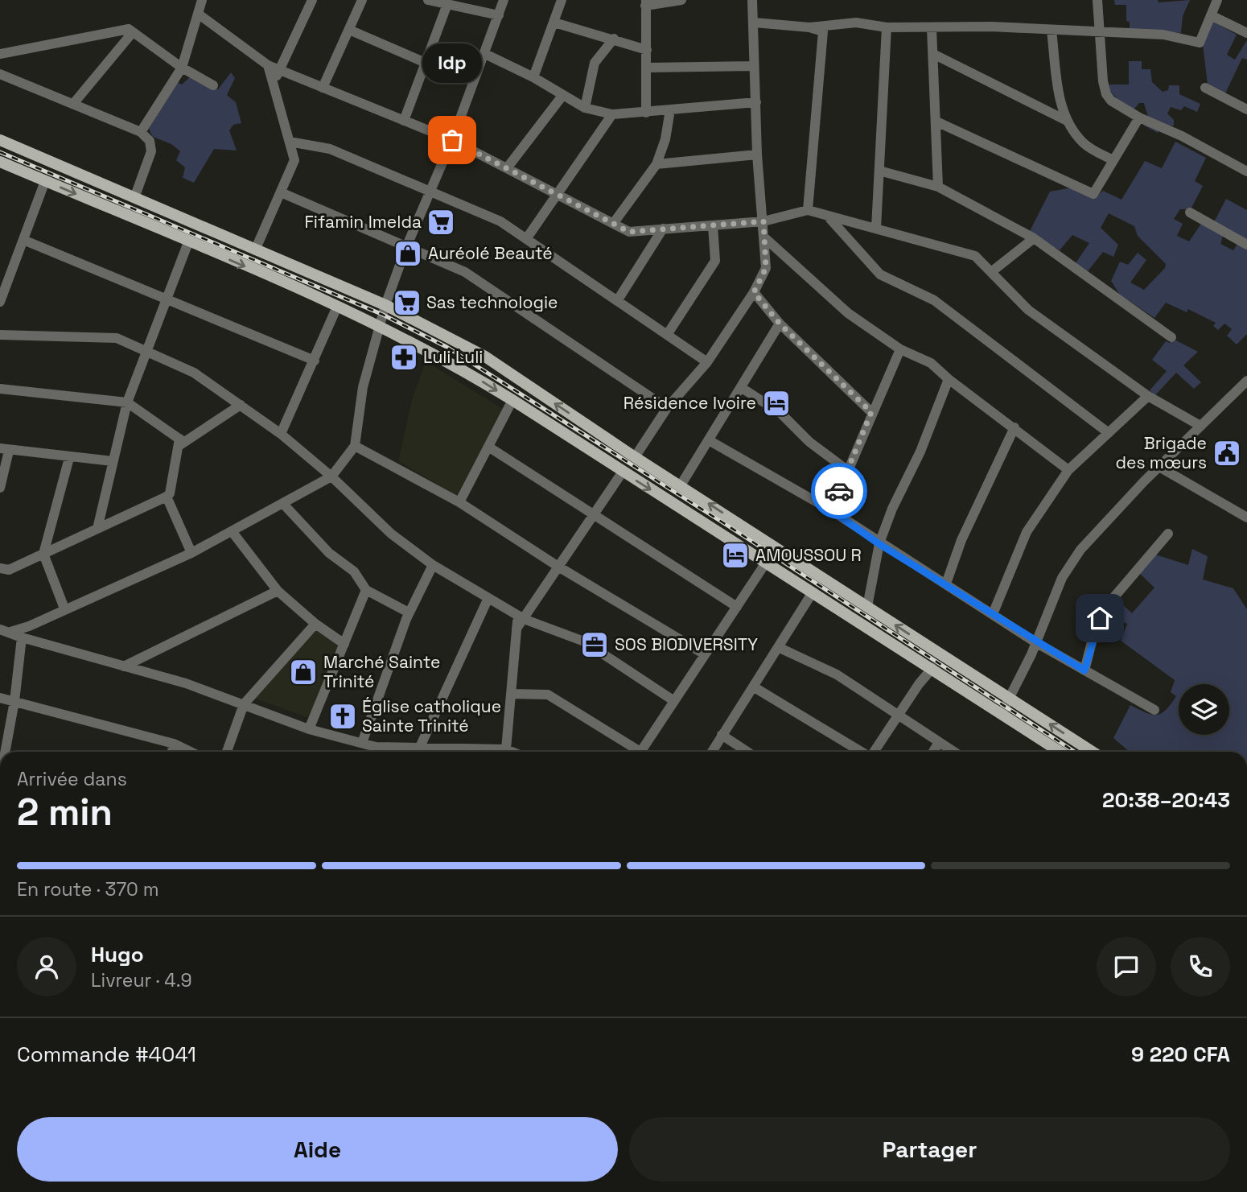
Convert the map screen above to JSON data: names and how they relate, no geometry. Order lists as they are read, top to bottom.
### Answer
{
  "places": {
    "other": ["Idp"],
    "supermarket": ["Fifamin Imelda", "Sas technologie"],
    "shop": ["Auréolé Beauté", "Marché Sainte Trinité"],
    "pharmacy": ["Luli Luli"],
    "hotel": ["Résidence Ivoire", "AMOUSSOU R"],
    "public building": ["Brigade des mœurs"],
    "office": ["SOS BIODIVERSITY"],
    "church": ["Église catholique Sainte Trinité"]
  },
  "page": {
    "bubble": "Idp",
    "heading": ["2 min", "Arrivée dans", "20:38–20:43"],
    "panel": [
      "Hugo",
      "Livreur · 4.9",
      "Commande #4041",
      "9 220 CFA"
    ],
    "bar": "En route · 370 m",
    "buttons": ["Aide", "Partager"]
  }
}
